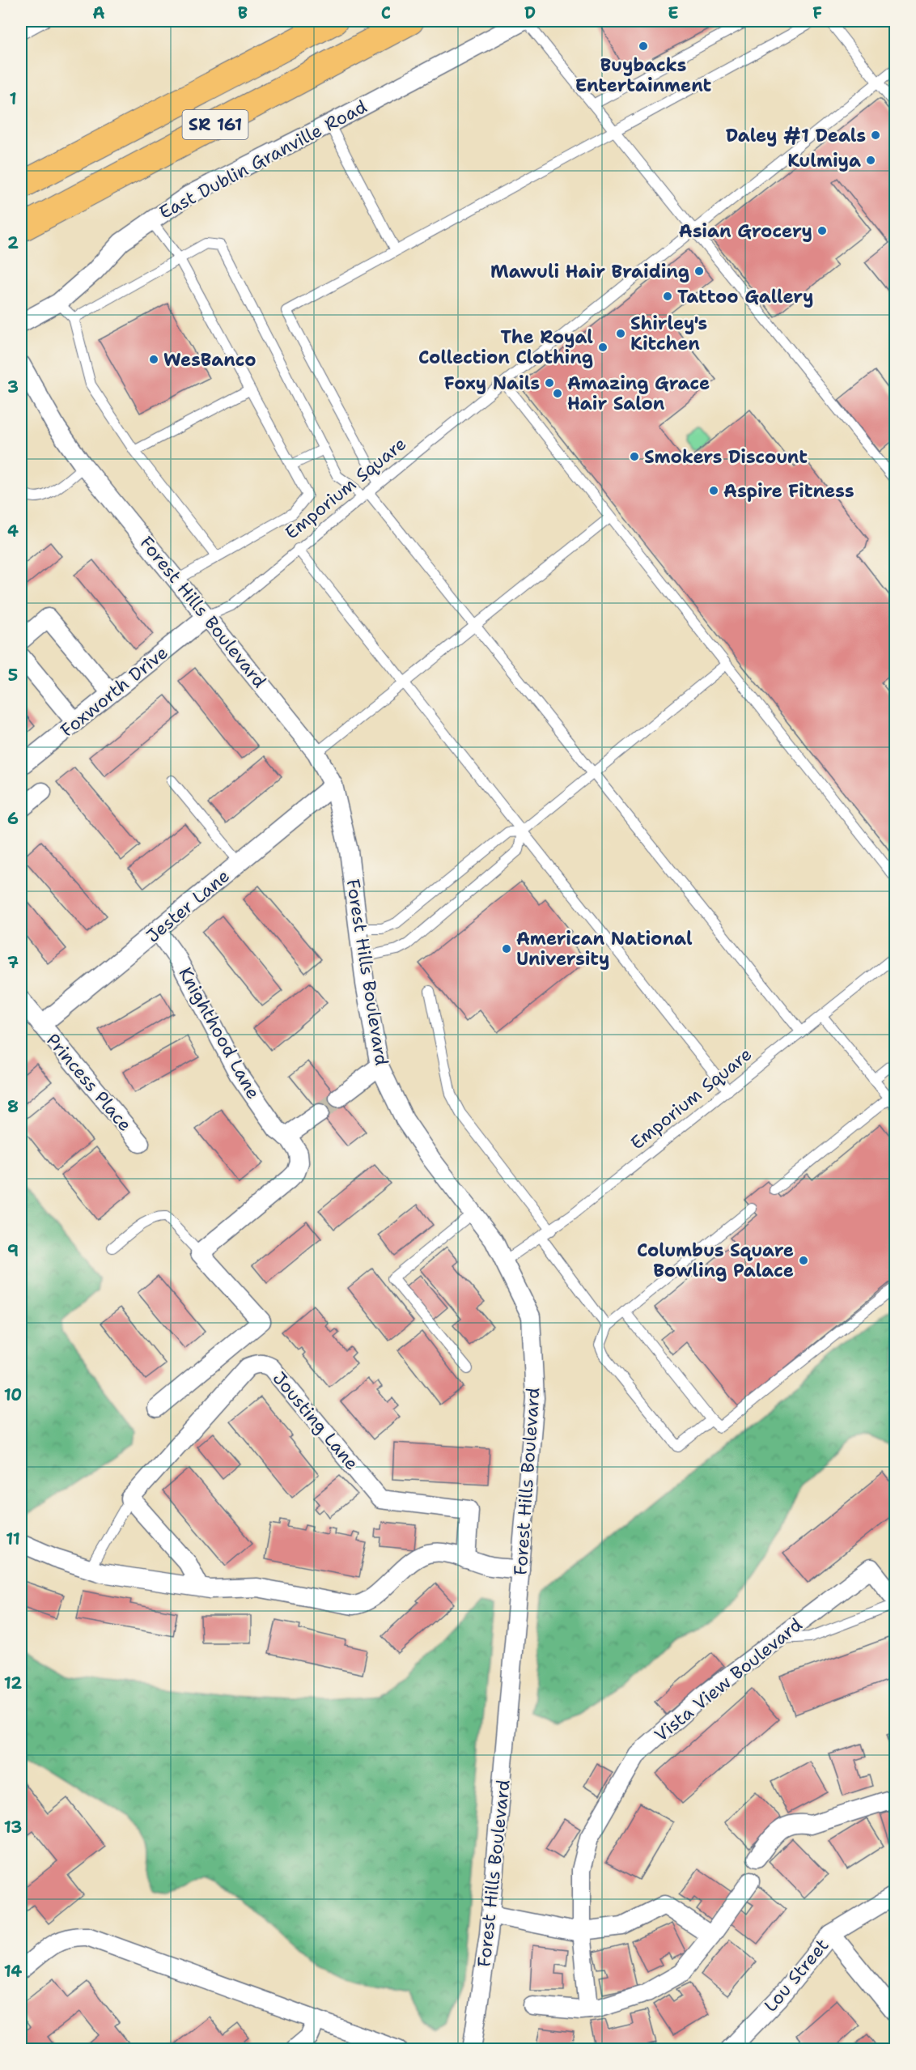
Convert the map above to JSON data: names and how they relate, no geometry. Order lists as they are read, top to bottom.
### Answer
{
  "streets": {
    "main road": ["SR 161"],
    "street": [
      "East Dublin Granville Road",
      "Forest Hills Boulevard",
      "Foxworth Drive",
      "Jester Lane",
      "Knighthood Lane",
      "Princess Place",
      "Jousting Lane",
      "Vista View Boulevard",
      "Lou Street"
    ],
    "lane": ["Emporium Square"]
  },
  "crossings": [
    ["Emporium Square", "Forest Hills Boulevard"],
    ["Emporium Square", "Foxworth Drive"],
    ["Forest Hills Boulevard", "Foxworth Drive"],
    ["Forest Hills Boulevard", "Jester Lane"],
    ["Jester Lane", "Knighthood Lane"],
    ["Jester Lane", "Princess Place"]
  ],
  "places": [
    "Buybacks Entertainment",
    "Daley #1 Deals",
    "Kulmiya",
    "Asian Grocery",
    "Mawuli Hair Braiding",
    "Tattoo Gallery",
    "Shirley's Kitchen",
    "The Royal Collection Clothing",
    "WesBanco",
    "Foxy Nails",
    "Amazing Grace Hair Salon",
    "Smokers Discount",
    "Aspire Fitness",
    "American National University",
    "Columbus Square Bowling Palace"
  ],
  "grid": {
    "columns": [
      "A",
      "B",
      "C",
      "D",
      "E",
      "F"
    ],
    "rows": [
      "1",
      "2",
      "3",
      "4",
      "5",
      "6",
      "7",
      "8",
      "9",
      "10",
      "11",
      "12",
      "13",
      "14"
    ]
  }
}
